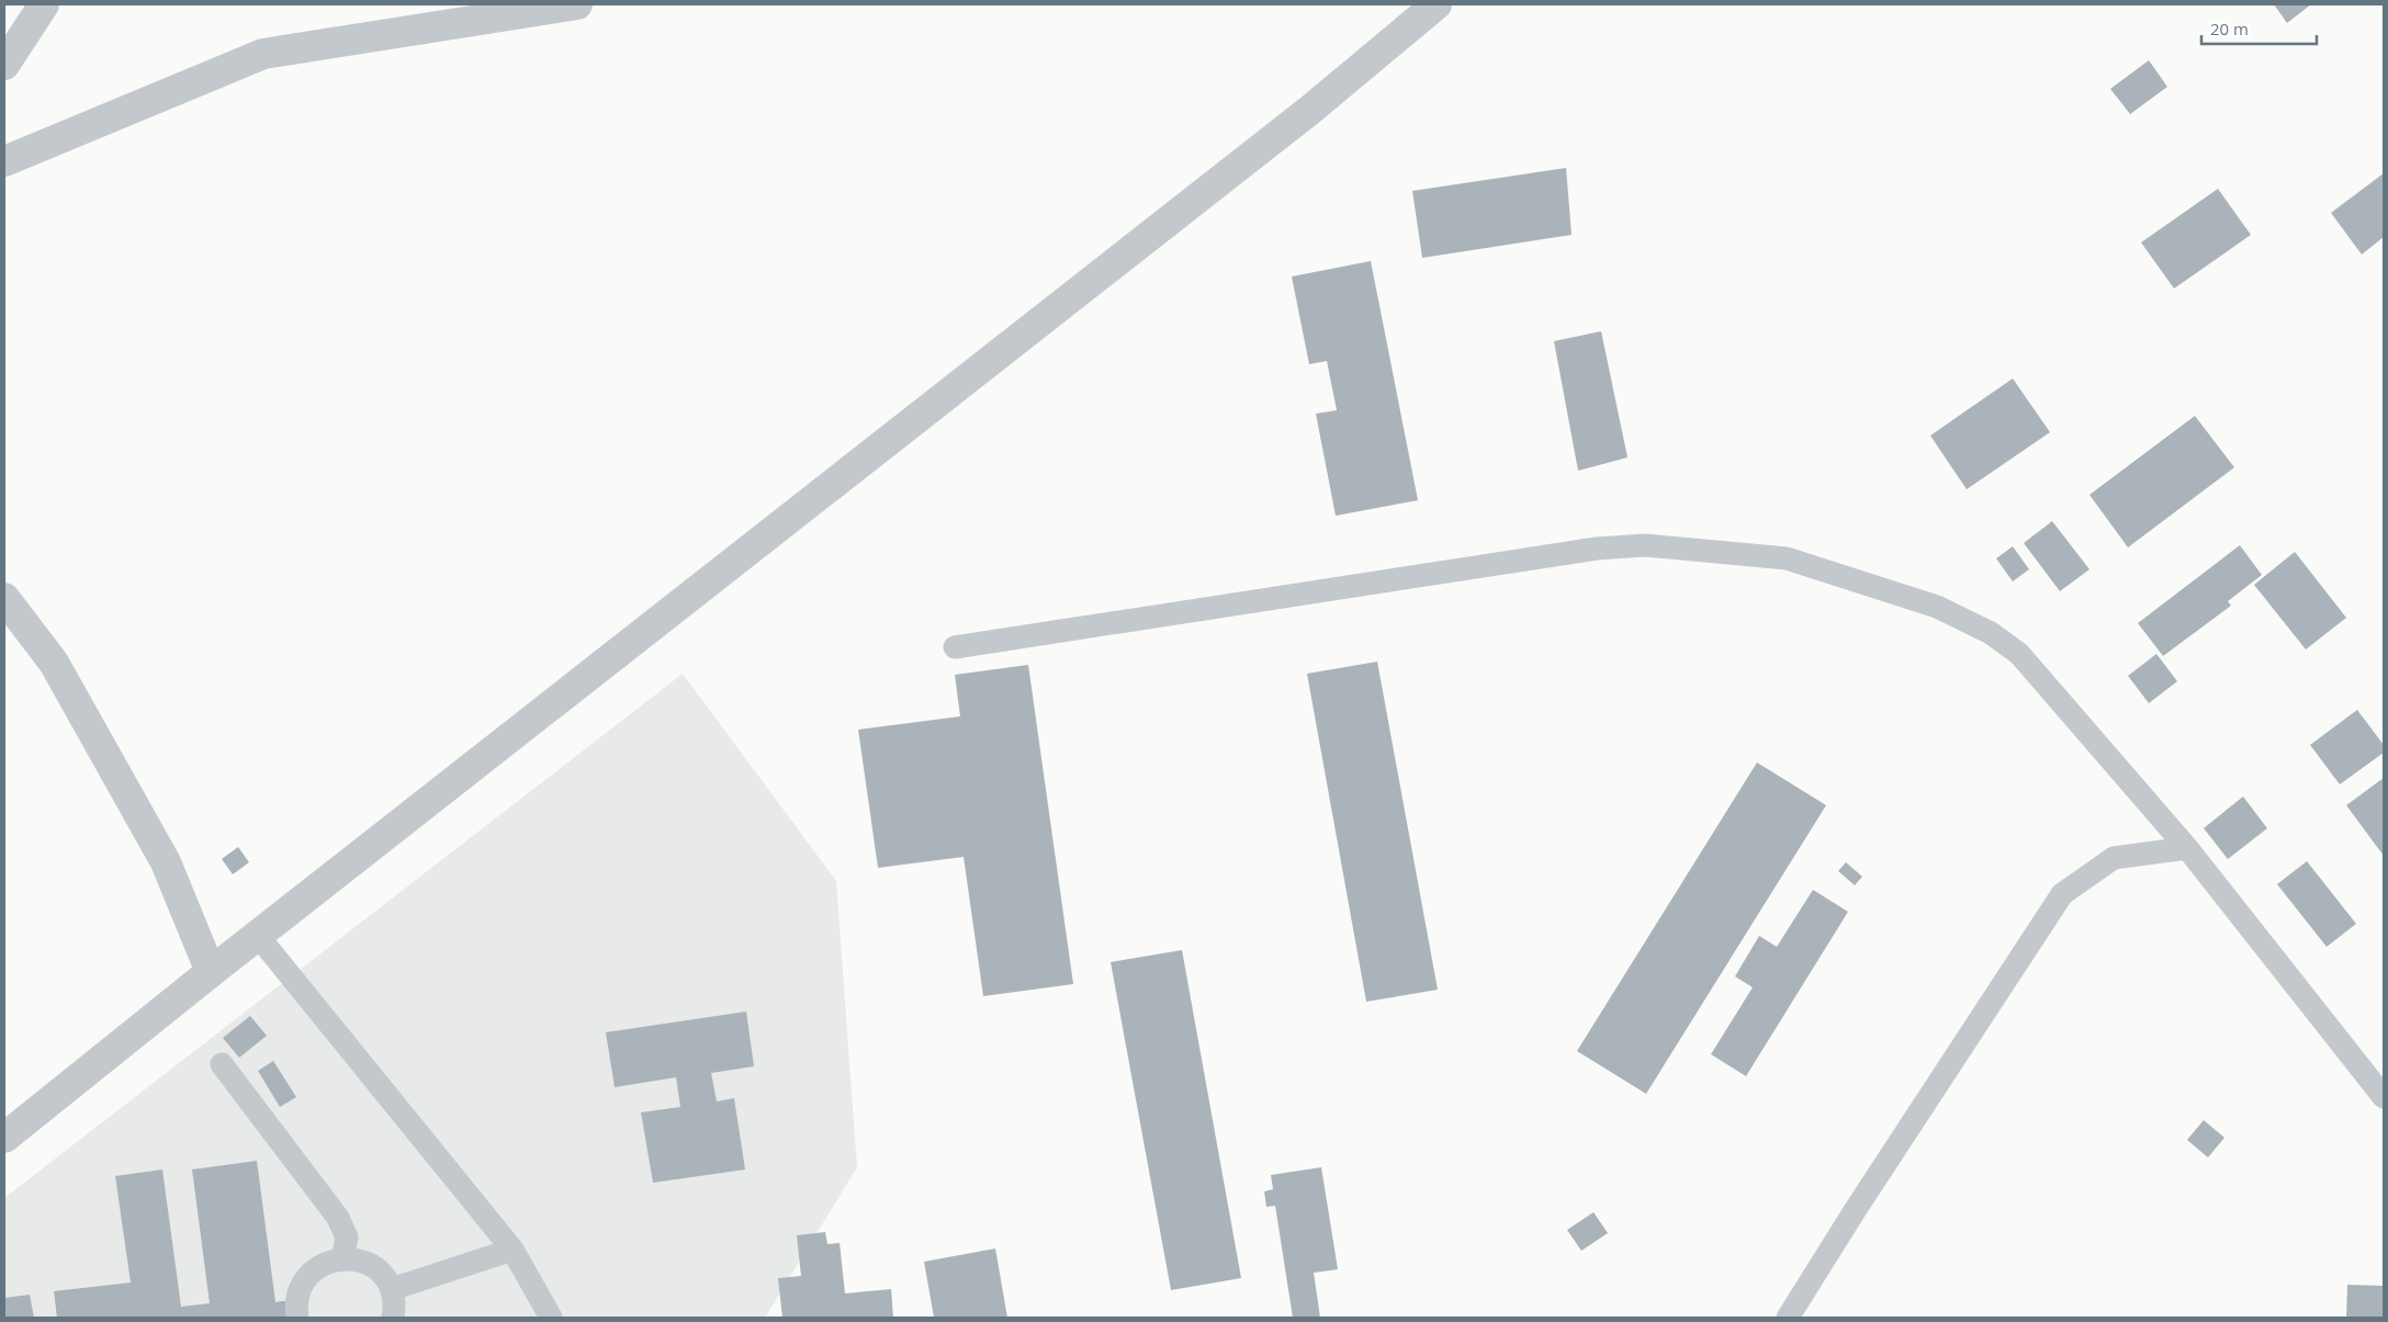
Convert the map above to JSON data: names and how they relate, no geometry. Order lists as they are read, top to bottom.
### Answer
{
  "scale_bar": "20 m"
}
